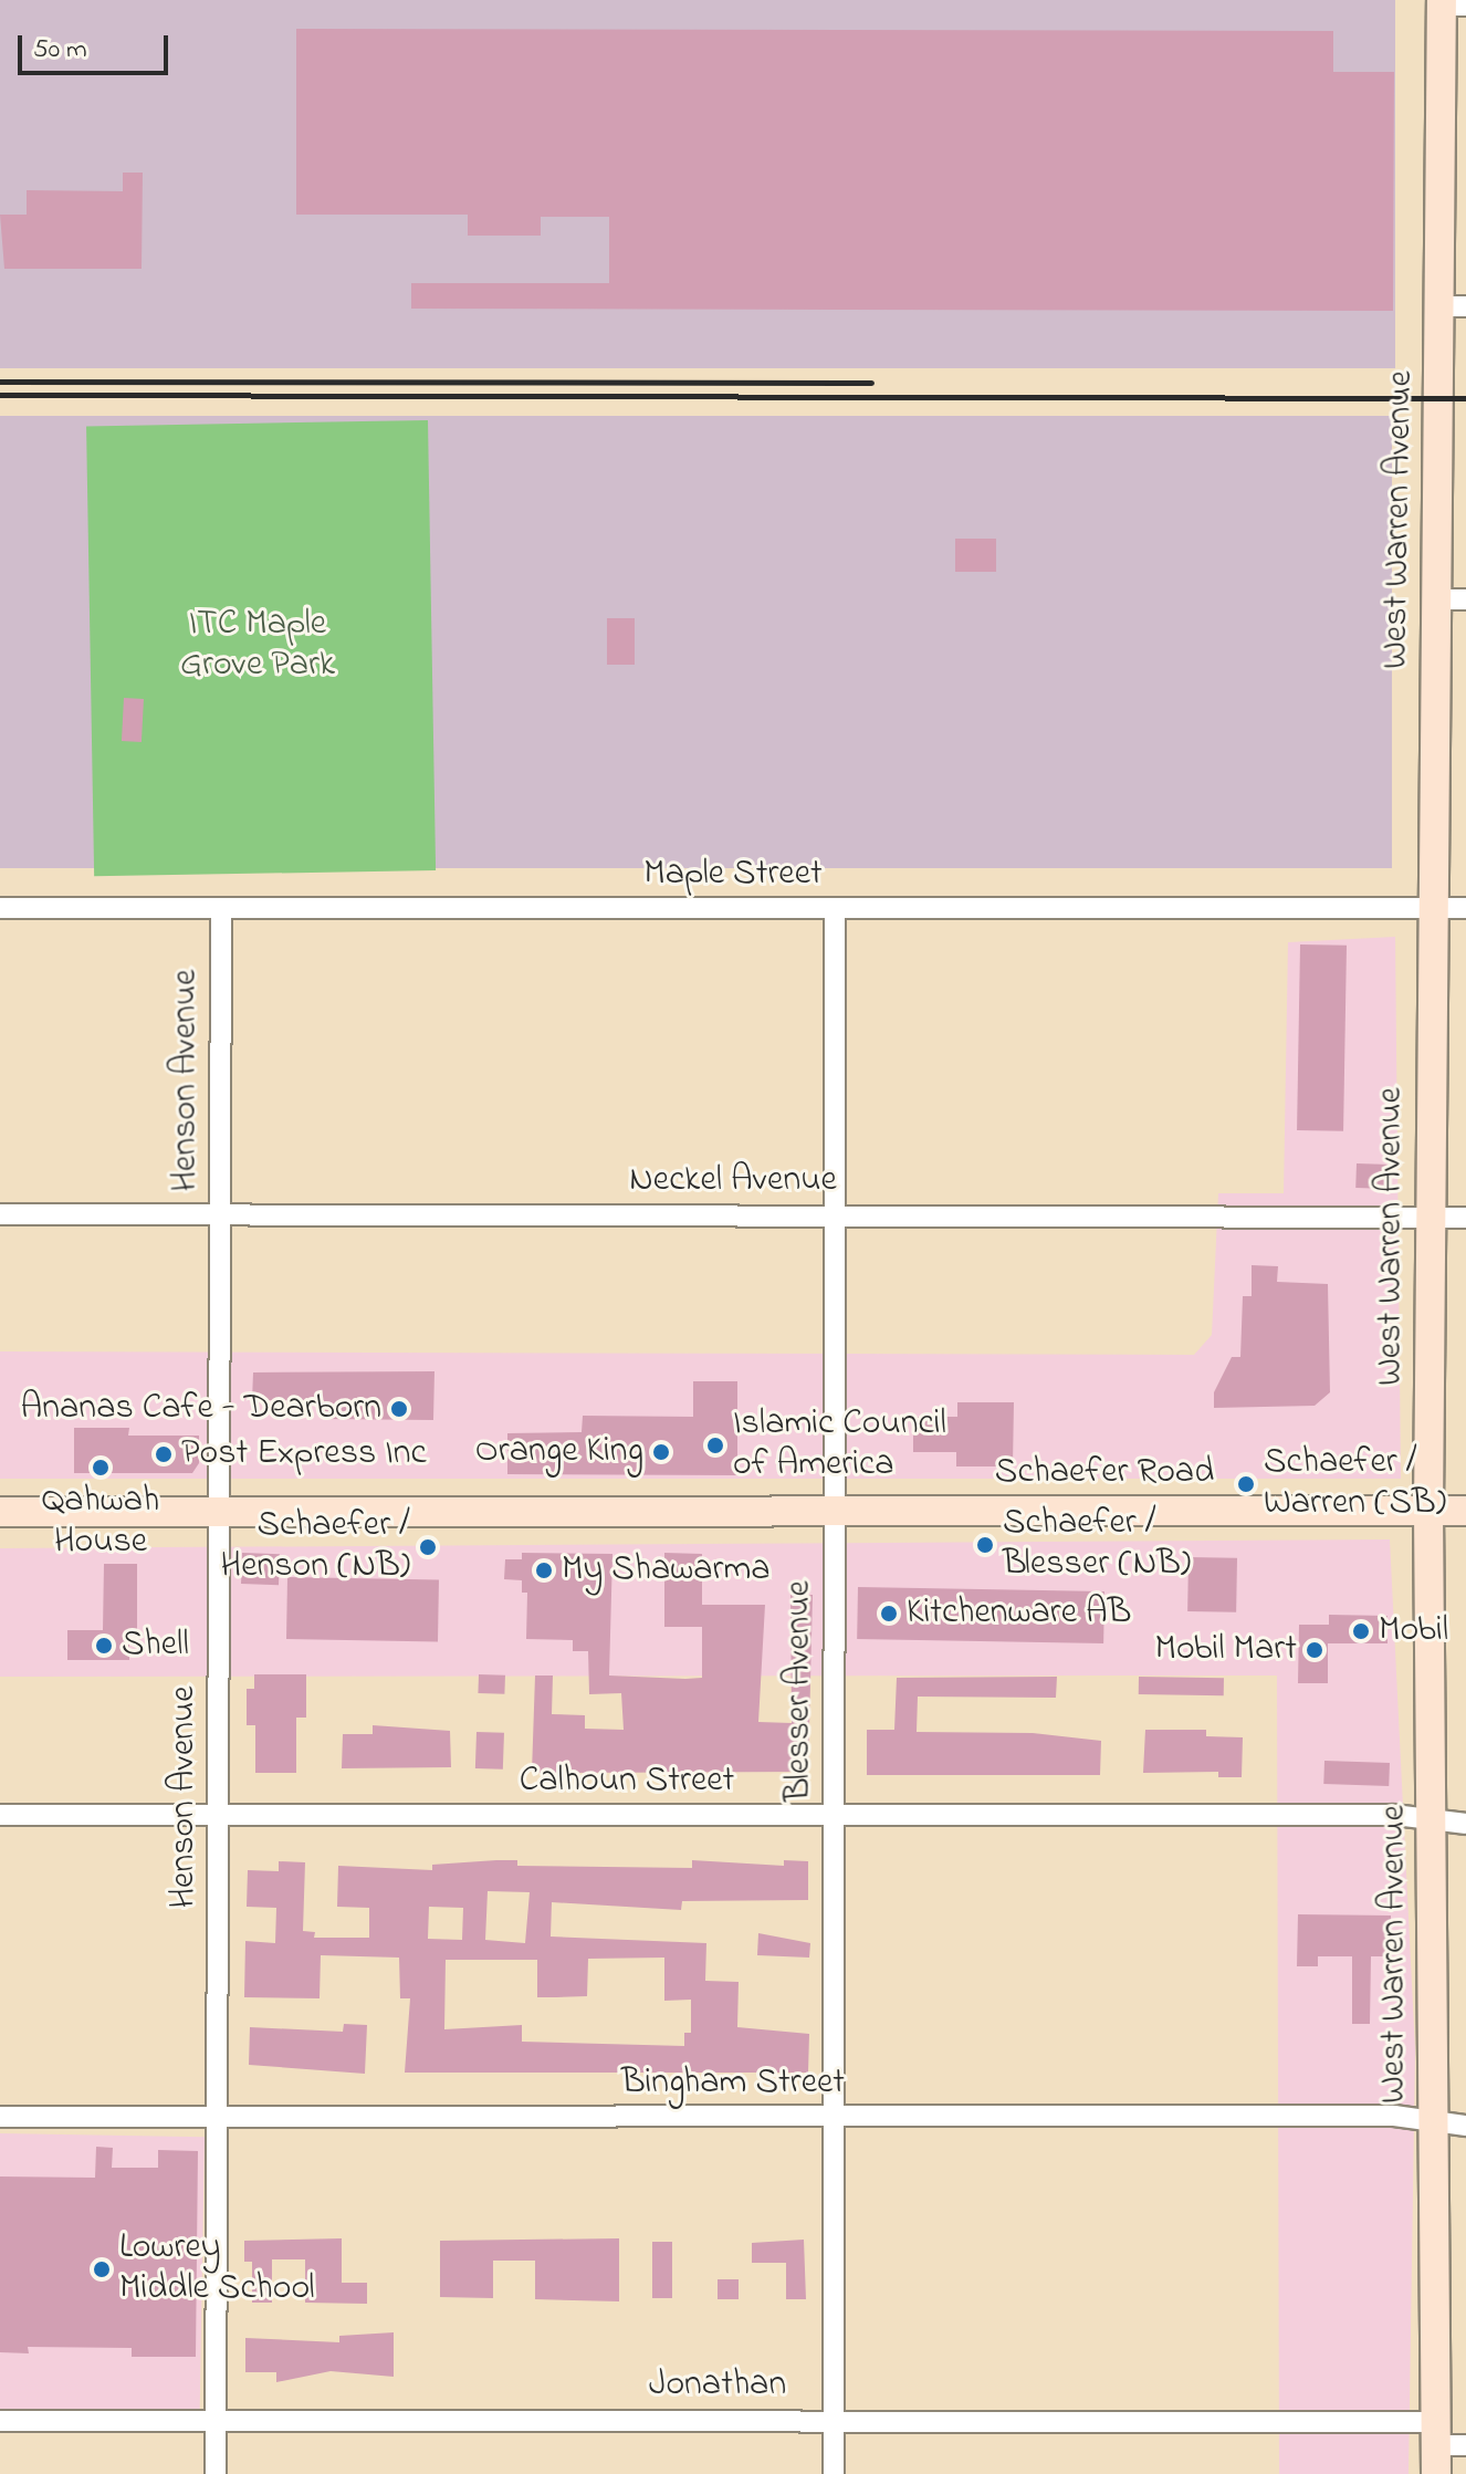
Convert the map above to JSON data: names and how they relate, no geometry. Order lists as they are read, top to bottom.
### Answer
{
  "streets": {
    "main road": ["West Warren Avenue", "Schaefer Road"],
    "street": [
      "Maple Street",
      "Henson Avenue",
      "Neckel Avenue",
      "Blesser Avenue",
      "Calhoun Street",
      "Bingham Street",
      "Jonathan"
    ]
  },
  "crossings": [
    ["West Warren Avenue", "Maple Street"],
    ["West Warren Avenue", "Neckel Avenue"],
    ["West Warren Avenue", "Schaefer Road"],
    ["West Warren Avenue", "Calhoun Street"],
    ["West Warren Avenue", "Bingham Street"],
    ["West Warren Avenue", "Jonathan"],
    ["Maple Street", "Henson Avenue"],
    ["Maple Street", "Blesser Avenue"],
    ["Henson Avenue", "Neckel Avenue"],
    ["Henson Avenue", "Schaefer Road"],
    ["Henson Avenue", "Calhoun Street"],
    ["Henson Avenue", "Bingham Street"],
    ["Henson Avenue", "Jonathan"],
    ["Neckel Avenue", "Blesser Avenue"],
    ["Schaefer Road", "Blesser Avenue"],
    ["Blesser Avenue", "Calhoun Street"],
    ["Blesser Avenue", "Bingham Street"],
    ["Blesser Avenue", "Jonathan"]
  ],
  "parks": ["ITC Maple Grove Park"],
  "places": [
    "Ananas Cafe - Dearborn",
    "Islamic Council of America",
    "Orange King",
    "Post Express Inc",
    "Qahwah House",
    "Schaefer / Warren (SB)",
    "Schaefer / Blesser (NB)",
    "Schaefer / Henson (NB)",
    "My Shawarma",
    "Kitchenware AB",
    "Mobil",
    "Shell",
    "Mobil Mart",
    "Lowrey Middle School"
  ],
  "scale_bar": "50 m"
}
